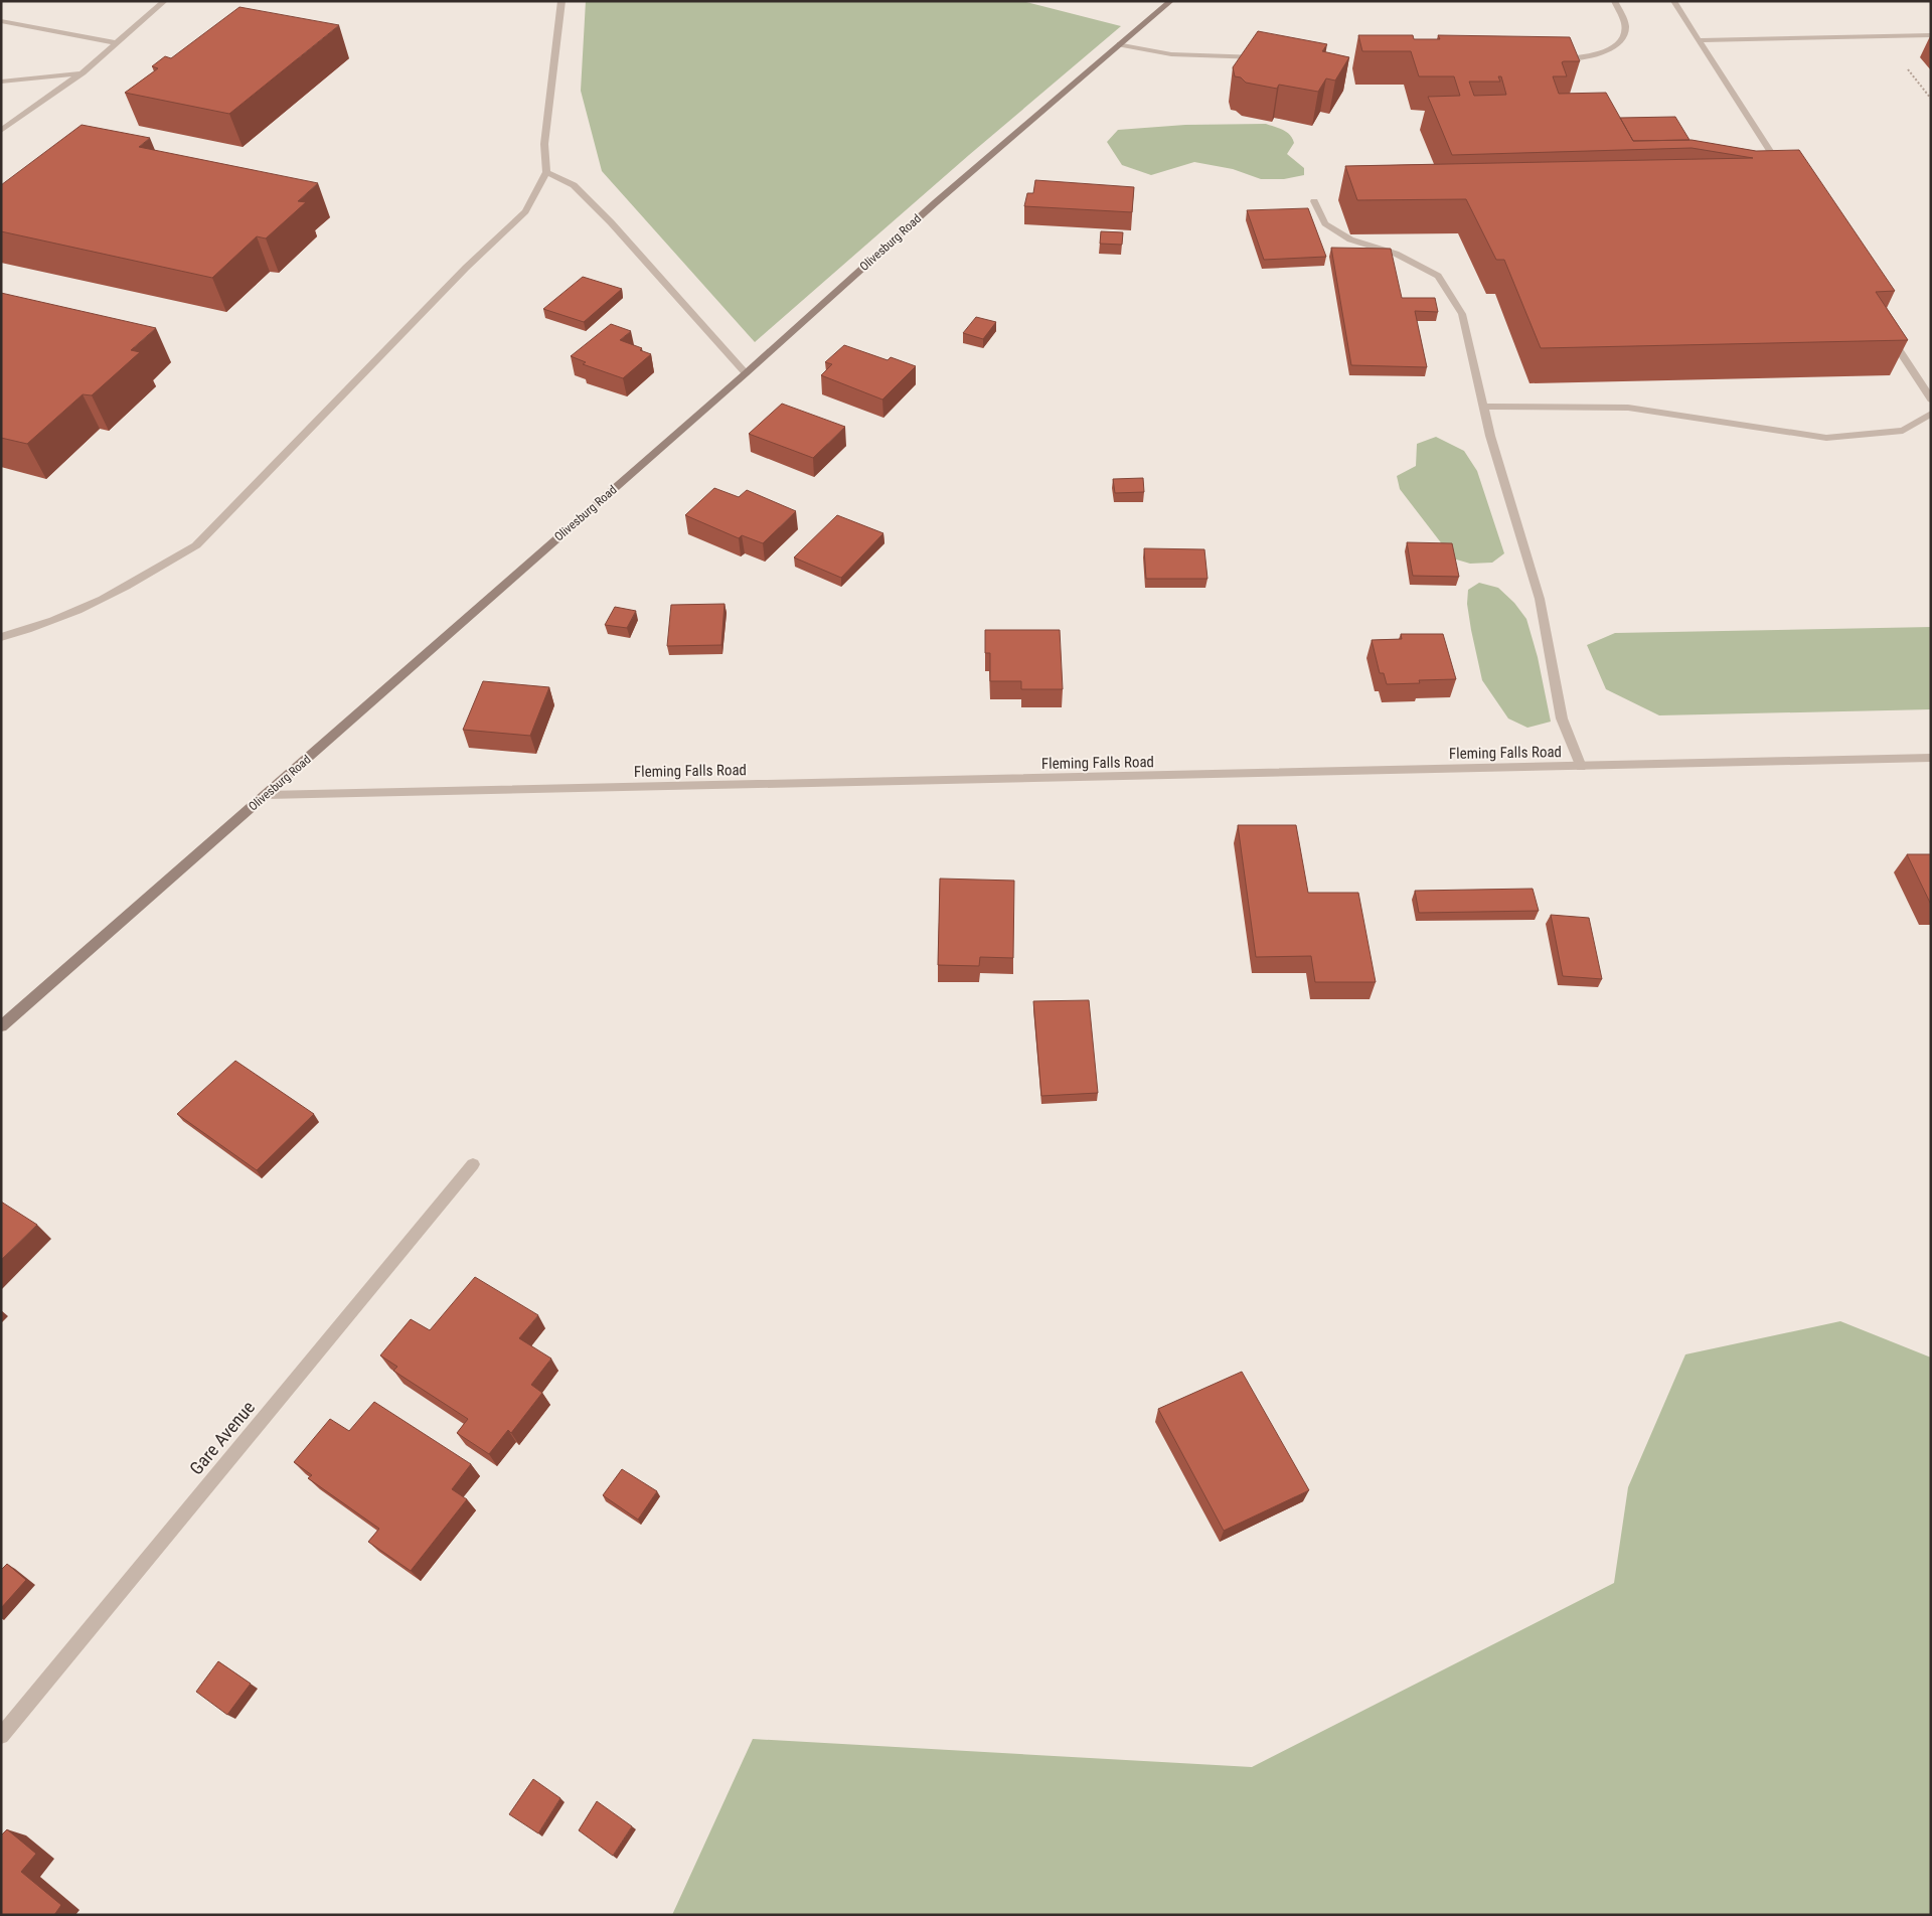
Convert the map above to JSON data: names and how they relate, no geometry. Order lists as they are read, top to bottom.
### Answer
{
  "streets": {
    "main road": ["Olivesburg Road"],
    "street": ["Fleming Falls Road", "Gare Avenue"]
  },
  "crossings": [
    ["Olivesburg Road", "Fleming Falls Road"]
  ]
}
